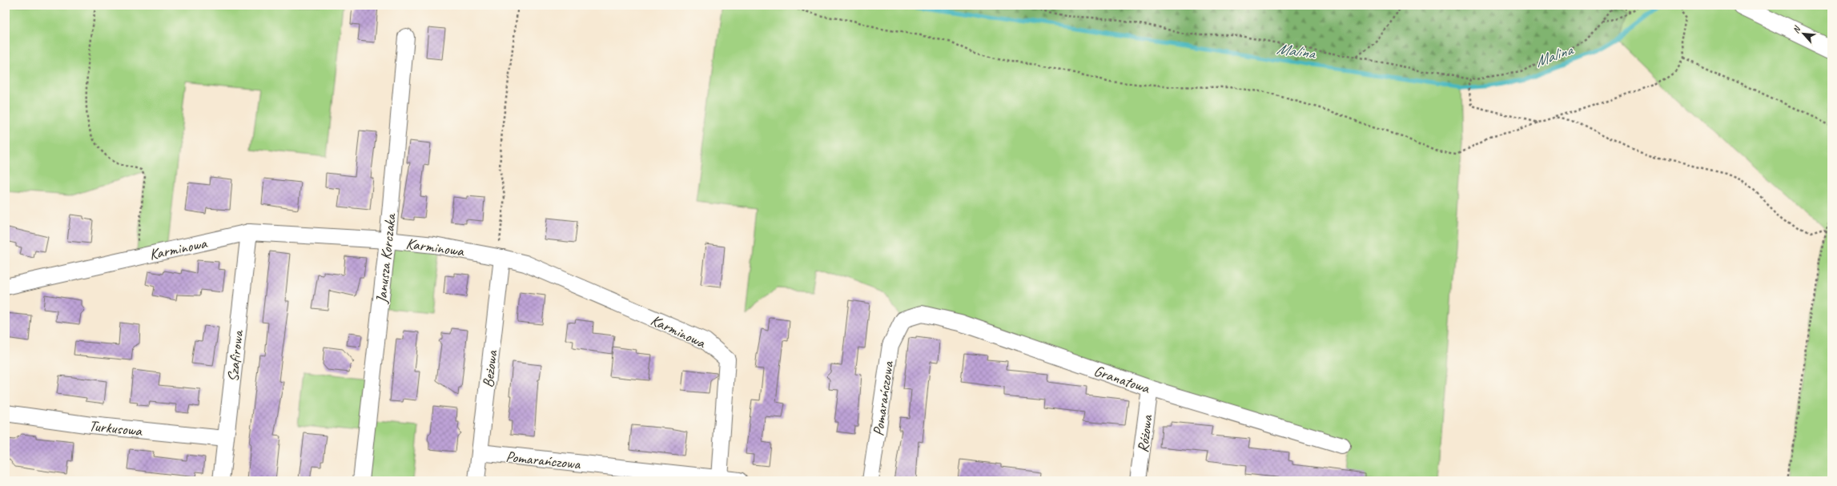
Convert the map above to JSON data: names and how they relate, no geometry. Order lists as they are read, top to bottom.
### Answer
{
  "streets": {
    "street": [
      "Karminowa",
      "Janusza Korczaka",
      "Szafirowa",
      "Beżowa",
      "Granatowa",
      "Pomarańczowa",
      "Turkusowa",
      "Różowa"
    ]
  },
  "crossings": [
    ["Karminowa", "Janusza Korczaka"],
    ["Karminowa", "Szafirowa"],
    ["Karminowa", "Beżowa"],
    ["Karminowa", "Pomarańczowa"],
    ["Szafirowa", "Turkusowa"],
    ["Beżowa", "Pomarańczowa"],
    ["Granatowa", "Pomarańczowa"],
    ["Granatowa", "Różowa"]
  ],
  "water": ["Malina"],
  "north": "top left"
}
